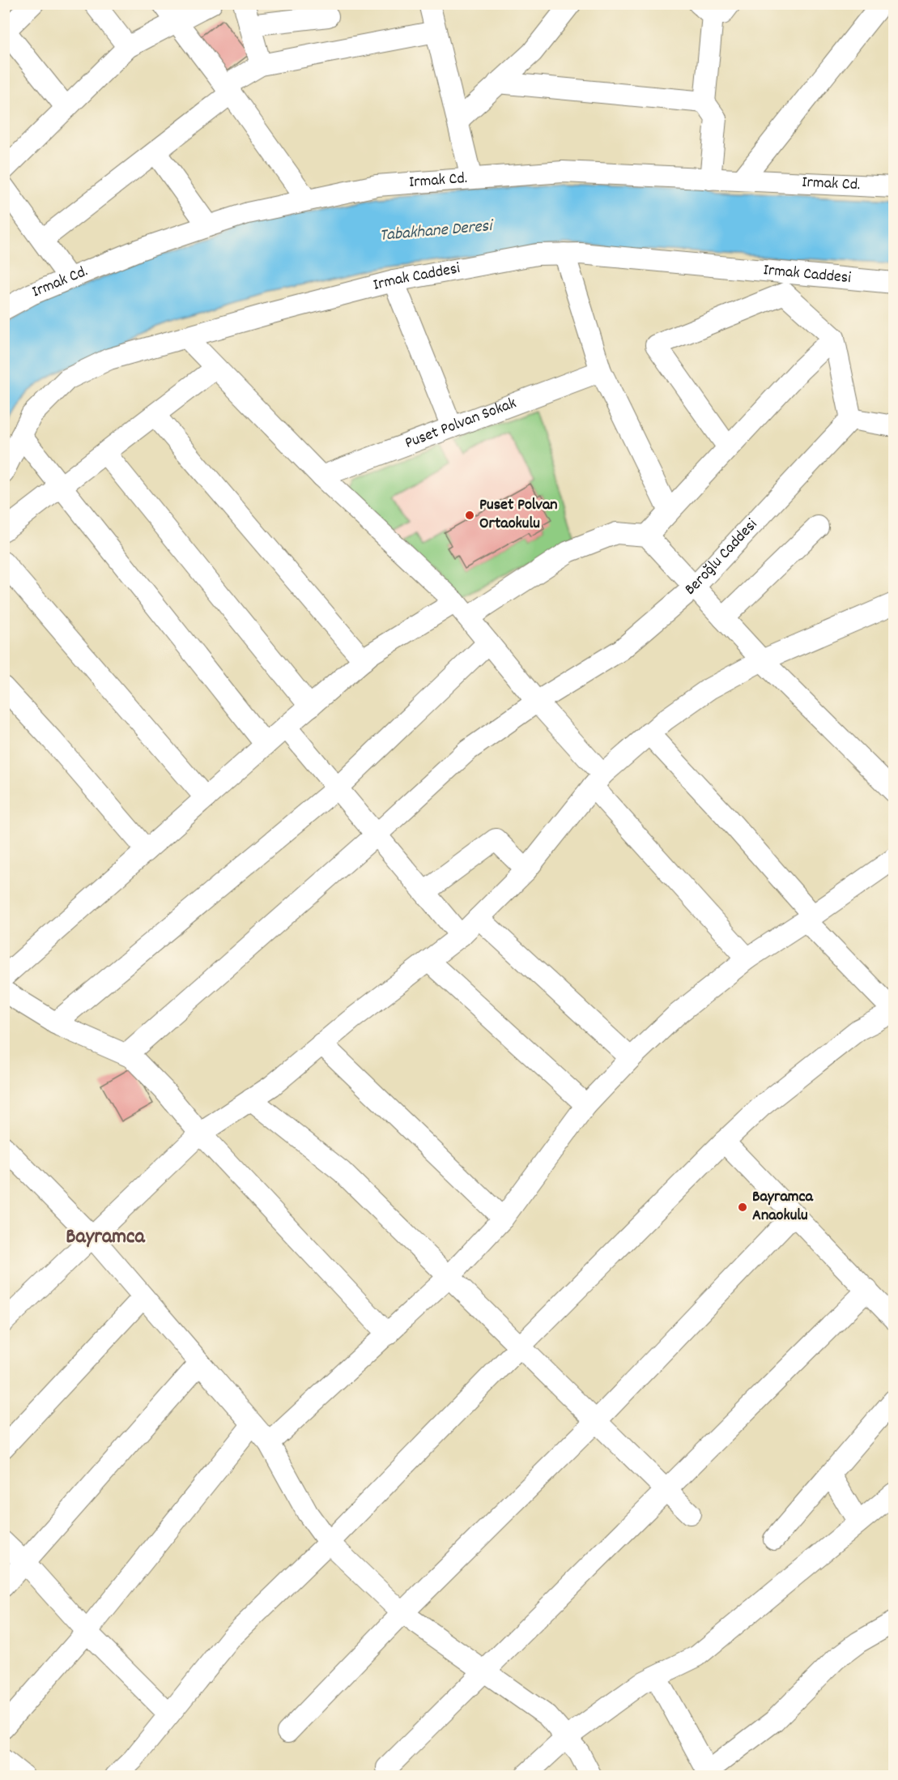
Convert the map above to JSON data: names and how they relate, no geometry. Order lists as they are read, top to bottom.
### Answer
{
  "streets": {
    "street": [
      "Irmak Cd.",
      "Irmak Caddesi",
      "Puset Polvan Sokak",
      "Beroğlu Caddesi"
    ]
  },
  "districts": ["Bayramca"],
  "water": ["Tabakhane Deresi"],
  "places": ["Puset Polvan Ortaokulu", "Bayramca Anaokulu"]
}
